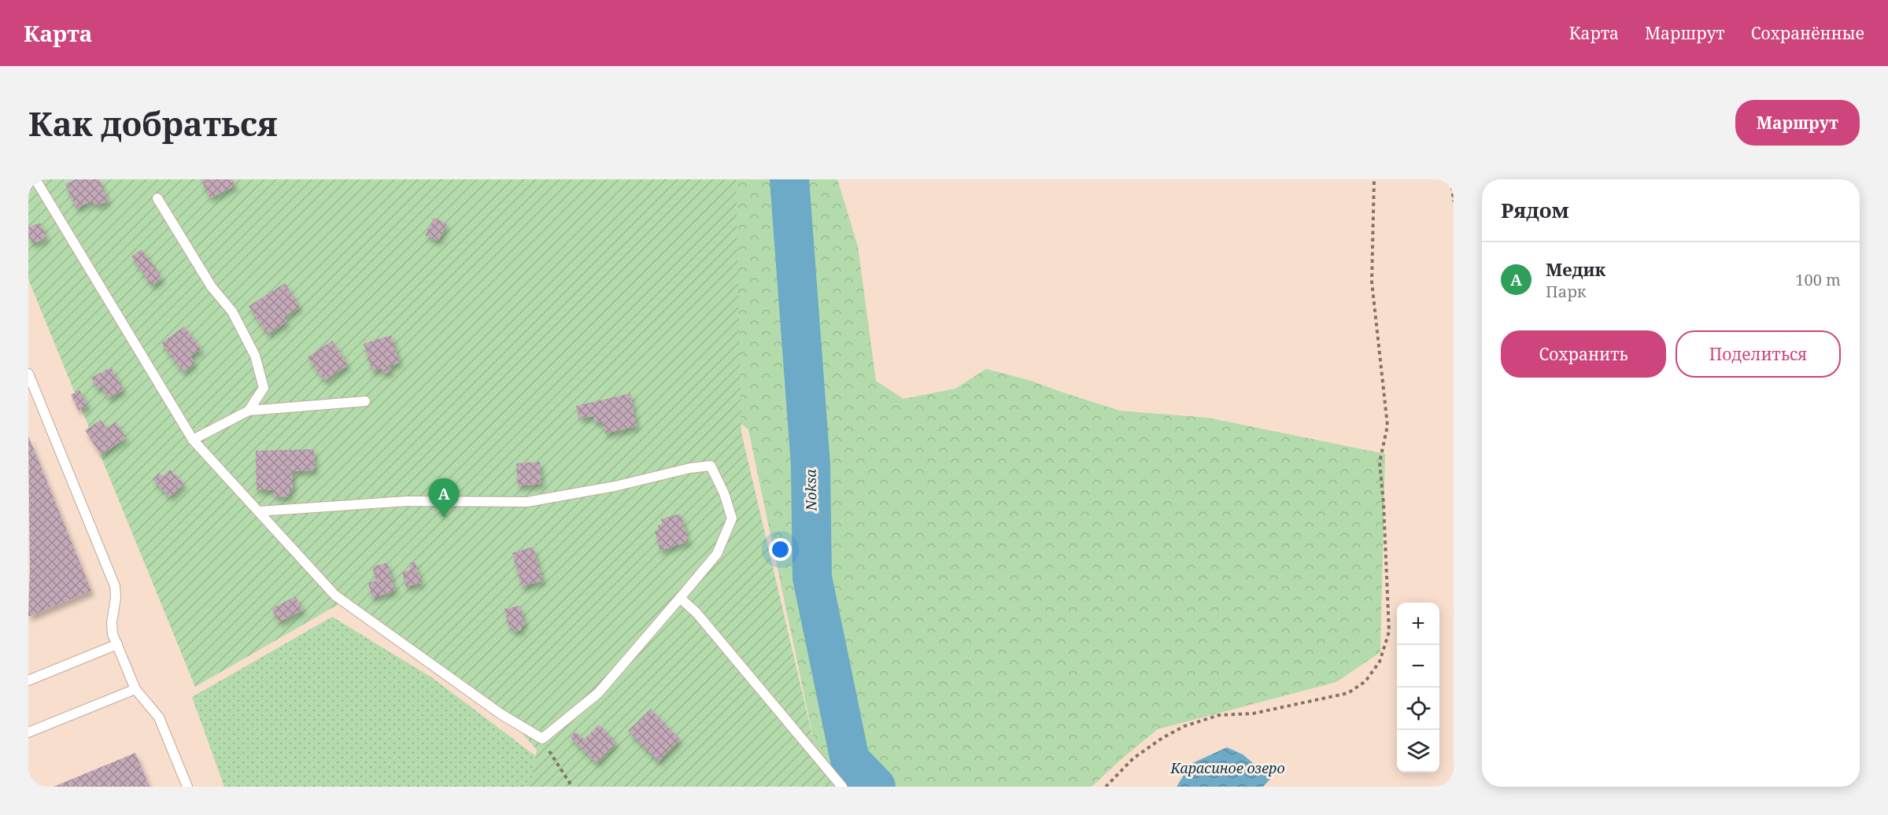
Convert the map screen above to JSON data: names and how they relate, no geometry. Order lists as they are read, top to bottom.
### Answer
{
  "water": ["Noksa", "Карасиное озеро"],
  "page": {
    "header": "Карта",
    "nav": ["Карта", "Маршрут", "Сохранённые"],
    "buttons": [
      "Маршрут",
      ["Сохранить", "Поделиться"]
    ],
    "title": "Как добраться",
    "heading": "Рядом",
    "list": [
      {
        "mark": "A",
        "name": "Медик",
        "note": "Парк",
        "value": "100 m"
      }
    ],
    "pins": "A",
    "map_buttons": ["+", "−"]
  }
}
